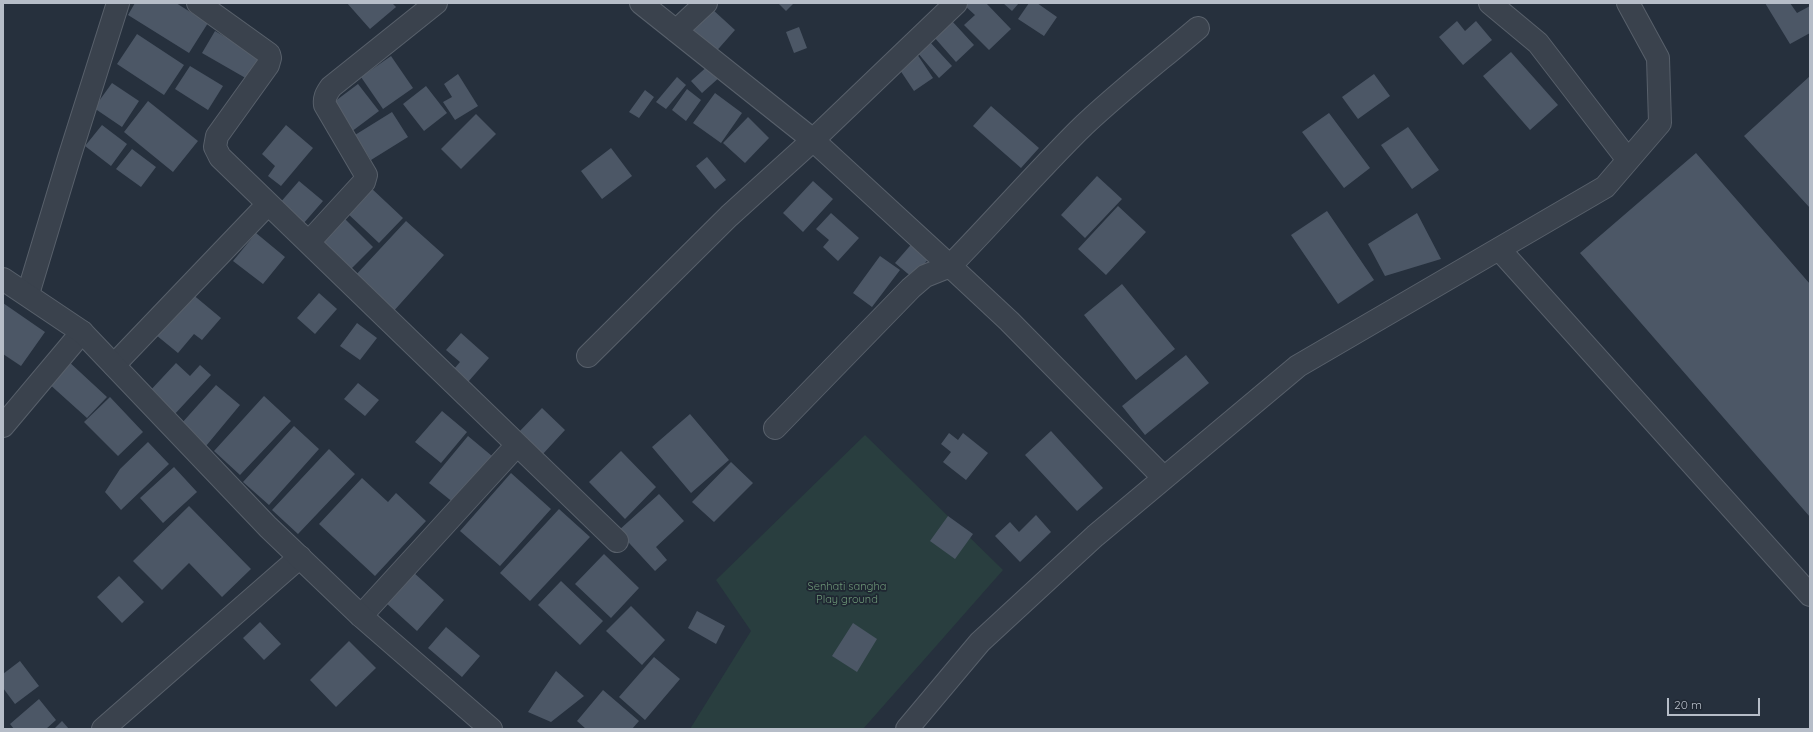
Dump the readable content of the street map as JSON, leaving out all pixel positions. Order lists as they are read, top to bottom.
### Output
{
  "parks": ["Senhati sangha Play ground"],
  "scale_bar": "20 m"
}
